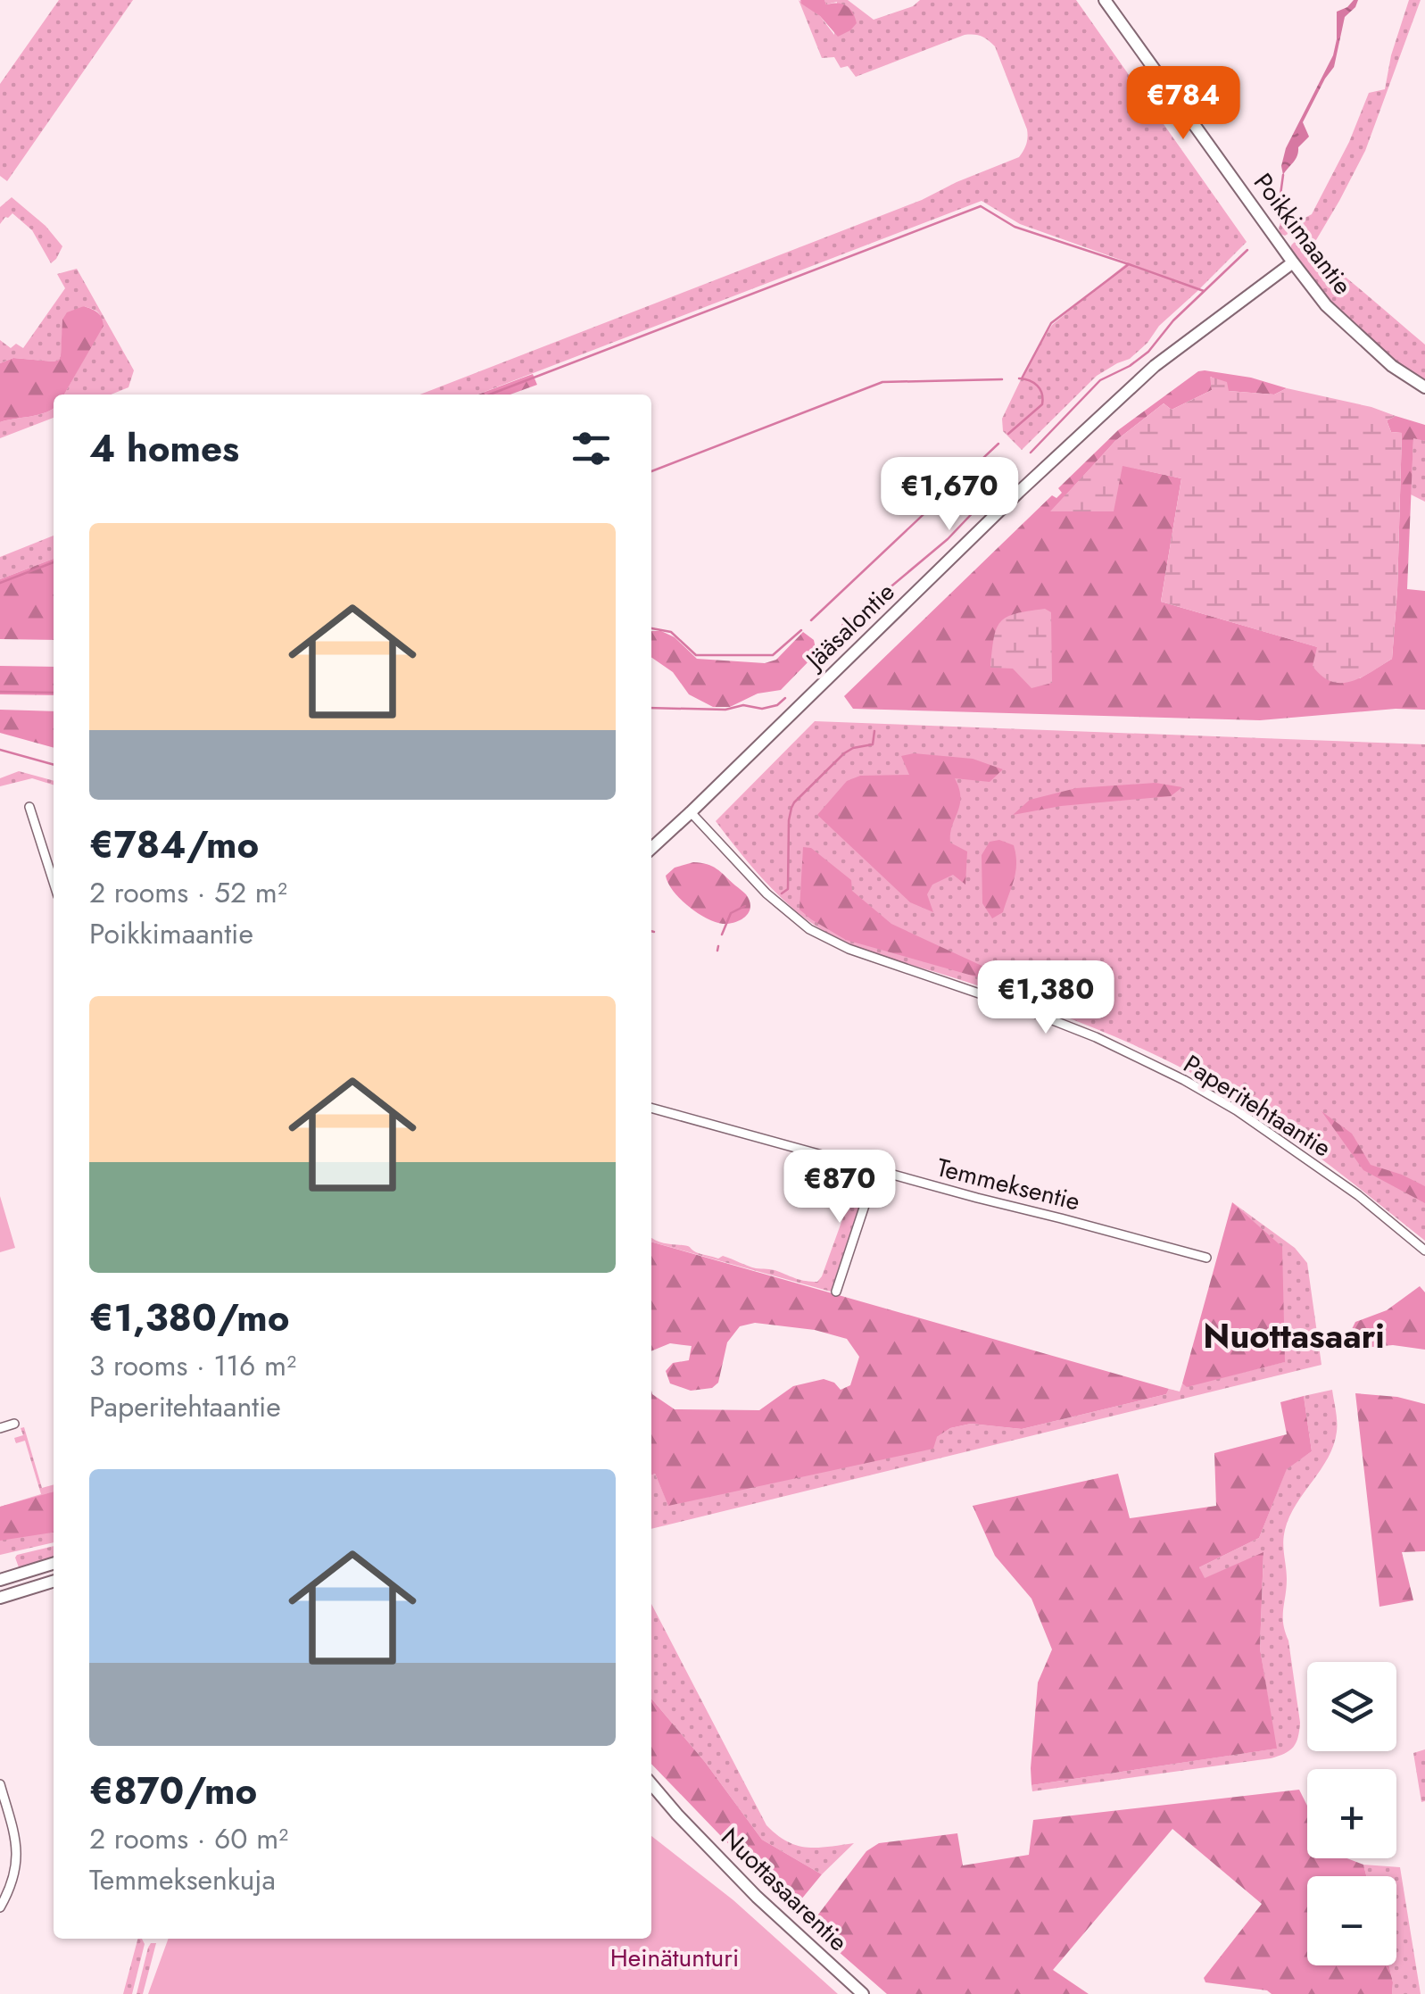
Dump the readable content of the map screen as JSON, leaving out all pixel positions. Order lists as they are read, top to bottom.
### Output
{
  "streets": {
    "main road": ["Poikkimaantie", "Jääsalontie", "Nuottasaarentie"],
    "street": ["Paperitehtaantie", "Temmeksentie"]
  },
  "crossings": [
    ["Poikkimaantie", "Jääsalontie"],
    ["Jääsalontie", "Paperitehtaantie"]
  ],
  "districts": ["Nuottasaari"],
  "parks": ["Heinätunturi"],
  "page": {
    "price": [
      "€784",
      "€1,670",
      "€1,380",
      "€870"
    ],
    "heading": "4 homes",
    "list": [
      {
        "name": "€784/mo",
        "note": "2 rooms · 52 m² · Poikkimaantie"
      },
      {
        "name": "€1,380/mo",
        "note": "3 rooms · 116 m² · Paperitehtaantie"
      },
      {
        "name": "€870/mo",
        "note": "2 rooms · 60 m² · Temmeksenkuja"
      }
    ],
    "map_buttons": ["+", "−"]
  }
}
